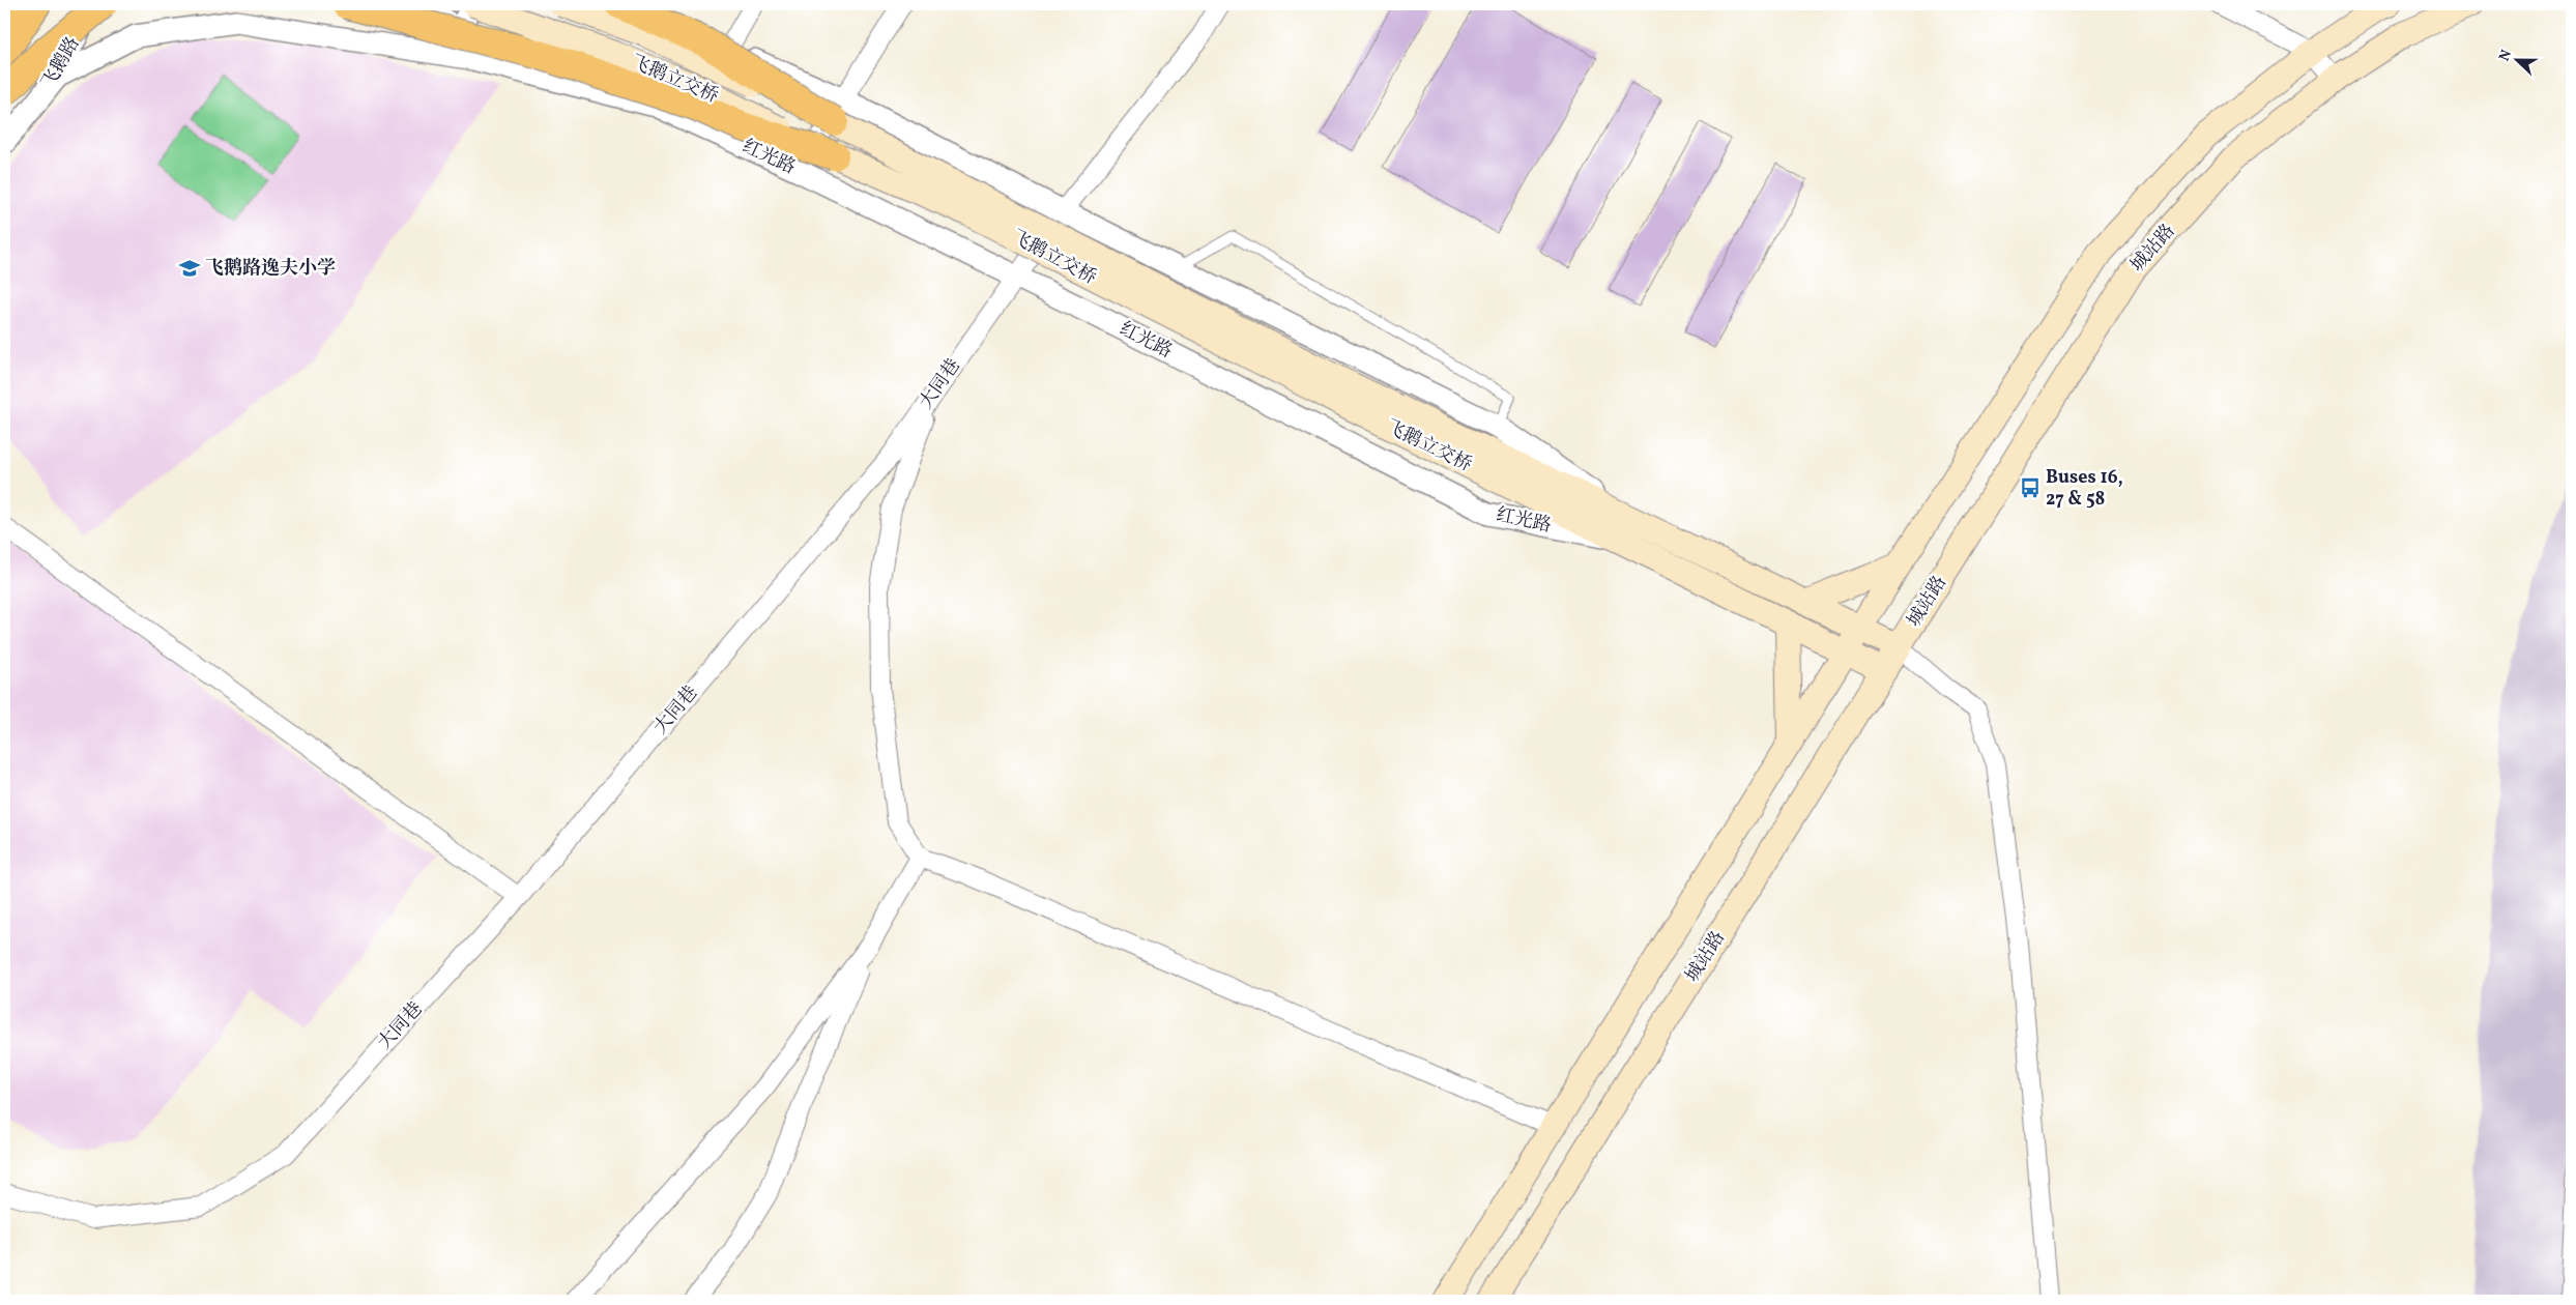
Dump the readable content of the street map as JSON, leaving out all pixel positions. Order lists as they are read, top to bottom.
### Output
{
  "streets": {
    "main road": ["飞鹅立交桥", "红光路", "城站路"],
    "street": ["飞鹅路", "大同巷"]
  },
  "crossings": [
    ["飞鹅立交桥", "红光路"],
    ["红光路", "城站路"],
    ["红光路", "大同巷"]
  ],
  "places": {
    "school or university": ["飞鹅路逸夫小学"],
    "bus stop": ["Buses 16, 27 & 58"]
  },
  "north": "left"
}
